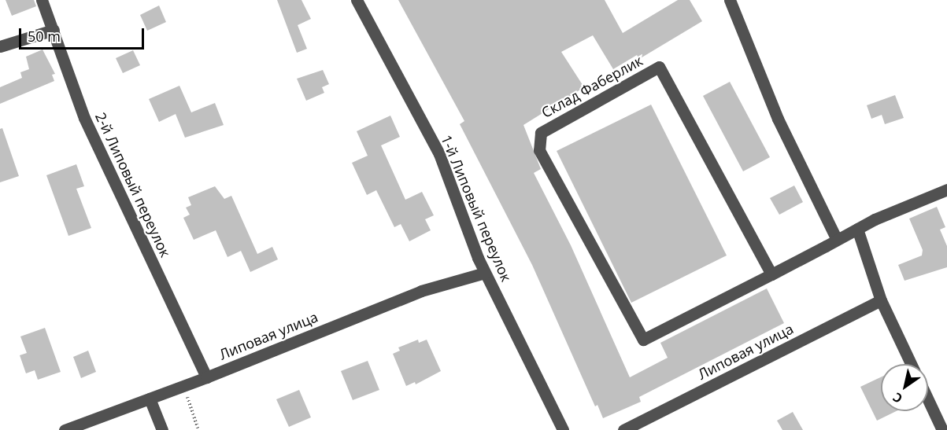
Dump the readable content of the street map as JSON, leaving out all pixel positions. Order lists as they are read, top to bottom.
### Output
{
  "streets": {
    "street": [
      "Склад Фаберлик",
      "2-й Липовый переулок",
      "1-й Липовый переулок",
      "Липовая улица"
    ]
  },
  "crossings": [
    ["2-й Липовый переулок", "Липовая улица"],
    ["1-й Липовый переулок", "Липовая улица"]
  ],
  "scale_bar": "50 m",
  "north": "bottom left"
}
